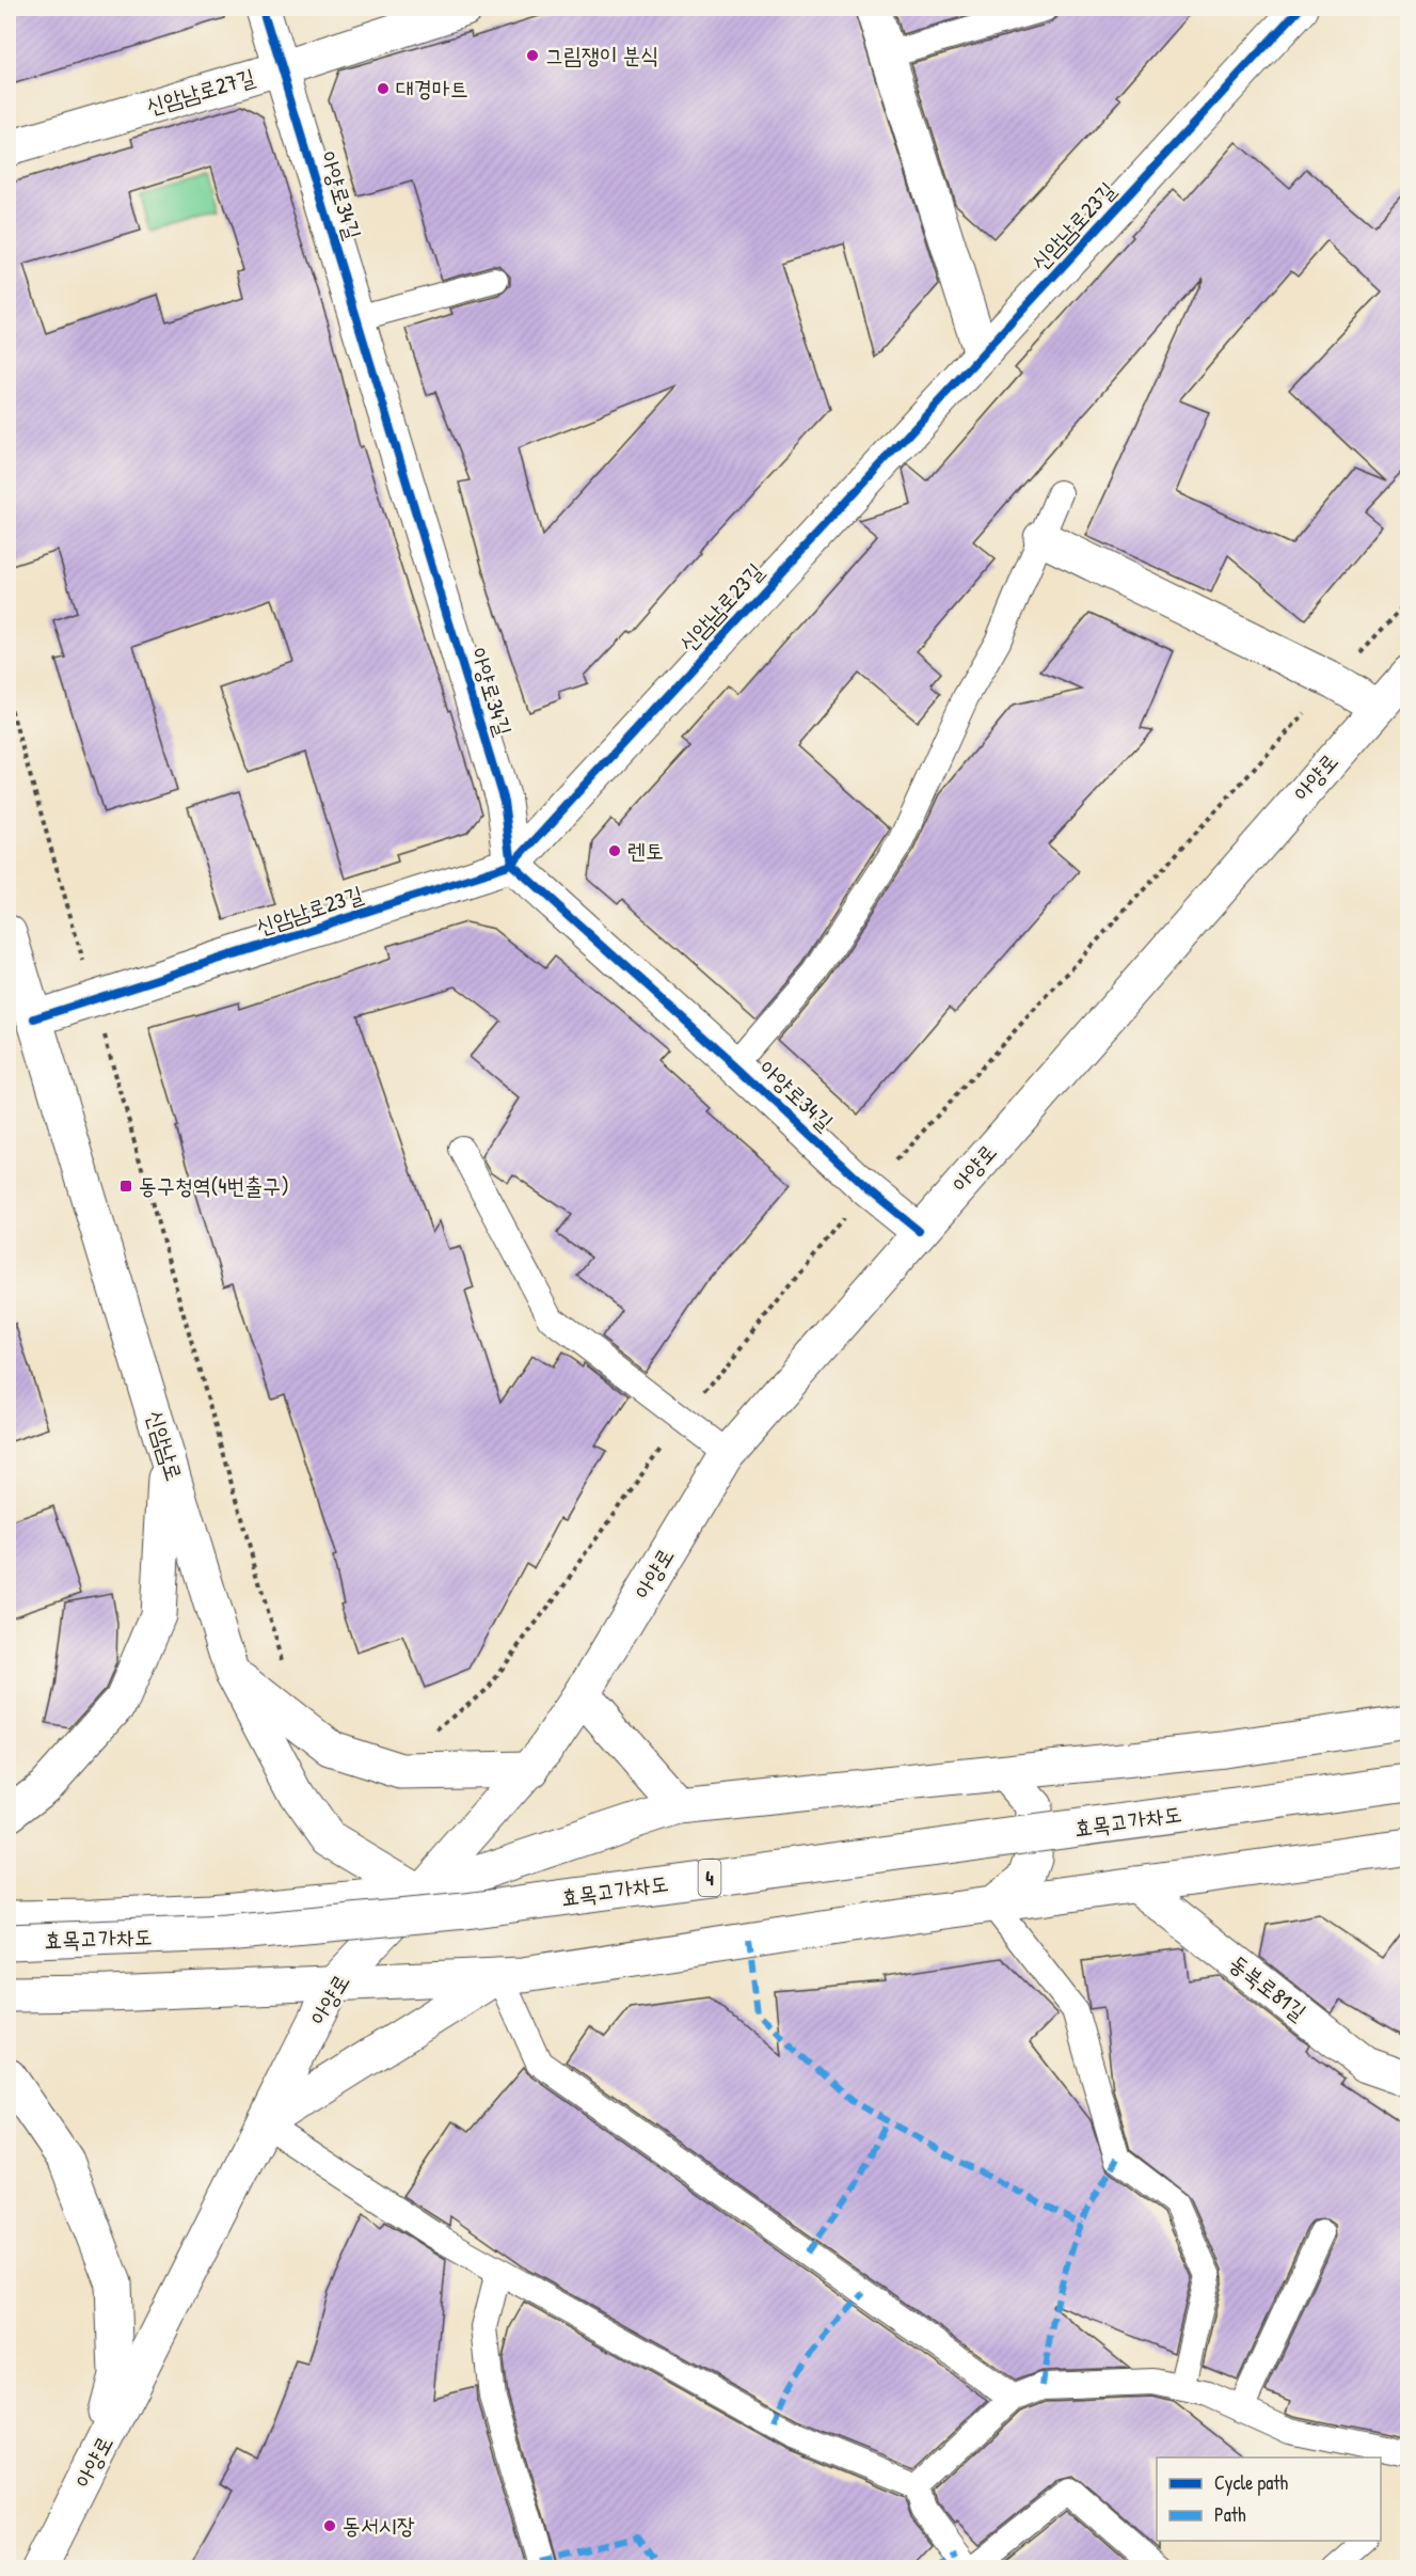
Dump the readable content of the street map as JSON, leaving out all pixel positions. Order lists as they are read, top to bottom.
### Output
{
  "streets": {
    "main road": [
      "신암남로27길",
      "아양로34길",
      "신암남로23길",
      "아양로",
      "신암남로",
      "효목고가차도",
      "4",
      "동북로81길"
    ]
  },
  "crossings": [
    ["신암남로27길", "아양로34길"],
    ["아양로34길", "신암남로23길"],
    ["아양로34길", "아양로"],
    ["신암남로23길", "신암남로"],
    ["아양로", "신암남로"]
  ],
  "places": {
    "other": [
      "그림쟁이 분식",
      "대경마트",
      "렌토",
      "동서시장"
    ],
    "transit": ["동구청역(4번출구)"]
  },
  "legend": ["Cycle path", "Path"]
}
